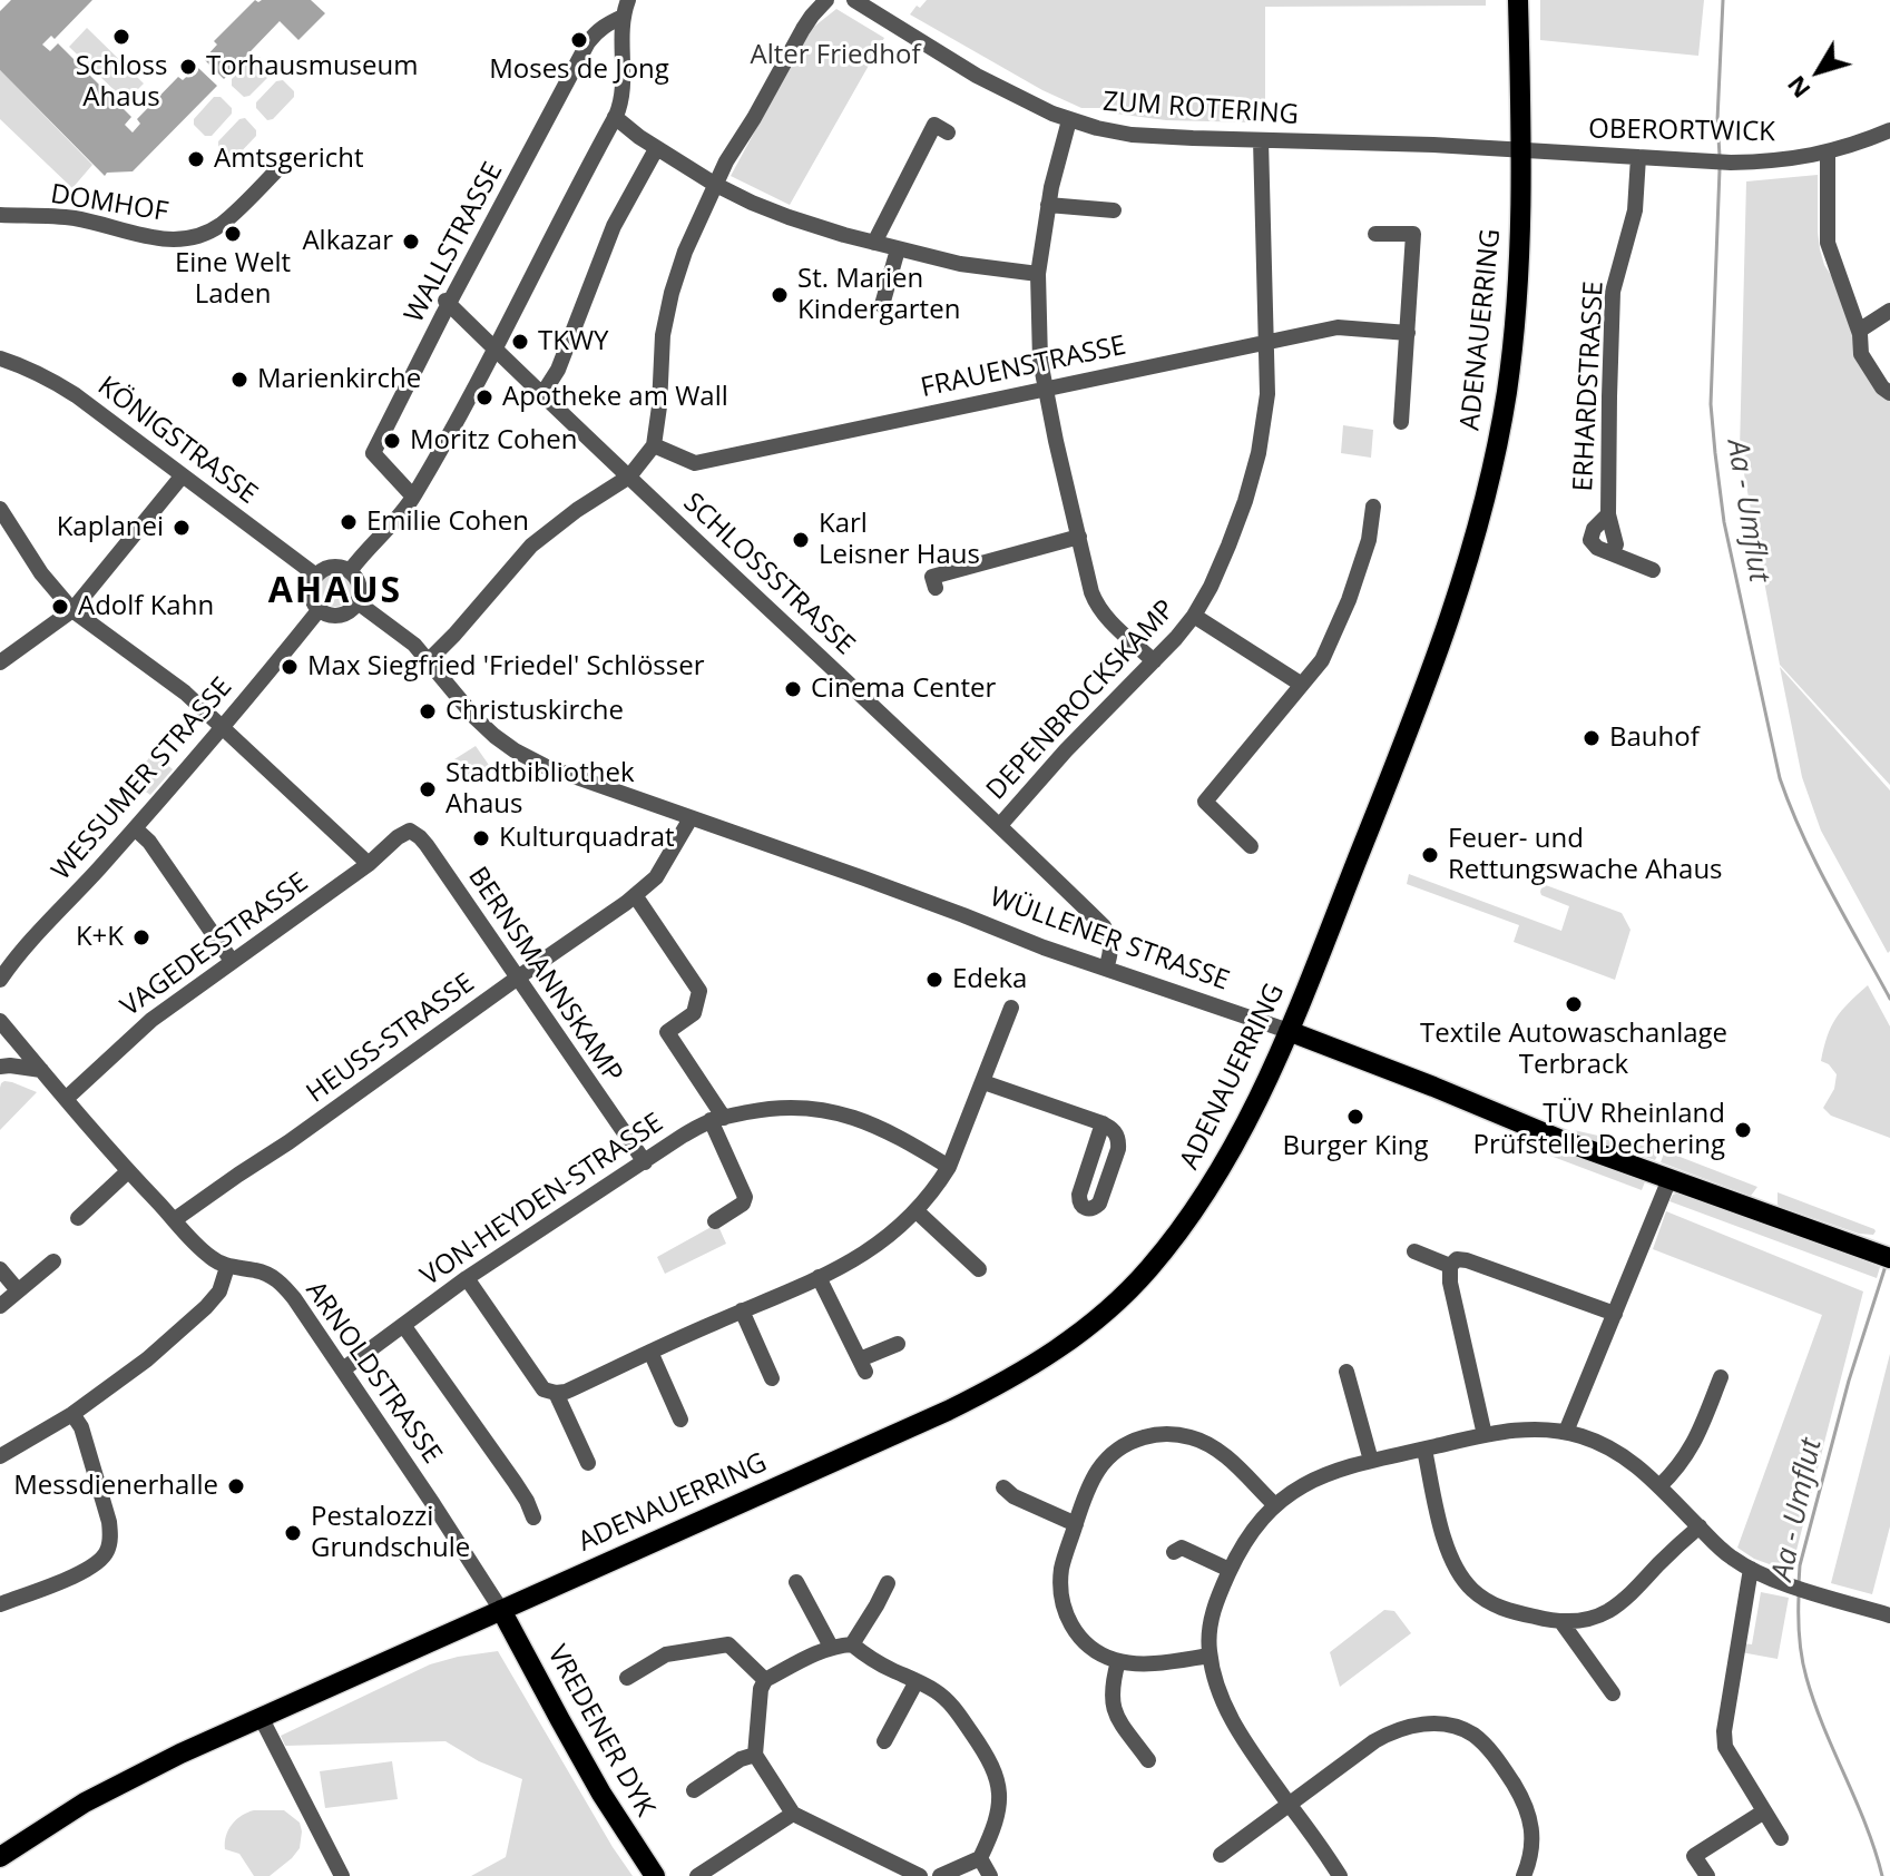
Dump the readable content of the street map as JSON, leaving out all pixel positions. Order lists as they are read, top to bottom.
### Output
{
  "streets": {
    "main road": ["ADENAUERRING", "WÜLLENER STRASSE", "VREDENER DYK"],
    "street": [
      "ZUM ROTERING",
      "OBERORTWICK",
      "DOMHOF",
      "WALLSTRASSE",
      "FRAUENSTRASSE",
      "ERHARDSTRASSE",
      "KÖNIGSTRASSE",
      "SCHLOSSSTRASSE",
      "DEPENBROCKSKAMP",
      "WESSUMER STRASSE",
      "VAGEDESSTRASSE",
      "BERNSMANNSKAMP",
      "HEUSS-STRASSE",
      "VON-HEYDEN-STRASSE",
      "ARNOLDSTRASSE"
    ]
  },
  "crossings": [
    ["ZUM ROTERING", "OBERORTWICK"],
    ["ZUM ROTERING", "ADENAUERRING"],
    ["ZUM ROTERING", "DEPENBROCKSKAMP"],
    ["OBERORTWICK", "ADENAUERRING"],
    ["OBERORTWICK", "ERHARDSTRASSE"],
    ["WALLSTRASSE", "SCHLOSSSTRASSE"],
    ["ADENAUERRING", "WÜLLENER STRASSE"],
    ["ADENAUERRING", "ARNOLDSTRASSE"],
    ["ADENAUERRING", "VREDENER DYK"],
    ["FRAUENSTRASSE", "DEPENBROCKSKAMP"],
    ["KÖNIGSTRASSE", "WESSUMER STRASSE"],
    ["KÖNIGSTRASSE", "WÜLLENER STRASSE"],
    ["SCHLOSSSTRASSE", "DEPENBROCKSKAMP"],
    ["SCHLOSSSTRASSE", "WÜLLENER STRASSE"],
    ["WESSUMER STRASSE", "WÜLLENER STRASSE"],
    ["WÜLLENER STRASSE", "HEUSS-STRASSE"],
    ["VAGEDESSTRASSE", "BERNSMANNSKAMP"],
    ["VAGEDESSTRASSE", "ARNOLDSTRASSE"],
    ["BERNSMANNSKAMP", "HEUSS-STRASSE"],
    ["BERNSMANNSKAMP", "VON-HEYDEN-STRASSE"],
    ["HEUSS-STRASSE", "ARNOLDSTRASSE"],
    ["VON-HEYDEN-STRASSE", "ARNOLDSTRASSE"],
    ["ARNOLDSTRASSE", "VREDENER DYK"]
  ],
  "districts": ["AHAUS"],
  "water": ["Aa - Umflut"],
  "parks": ["Alter Friedhof"],
  "places": [
    "Schloss Ahaus",
    "Moses de Jong",
    "Torhausmuseum",
    "Amtsgericht",
    "Eine Welt Laden",
    "Alkazar",
    "St. Marien Kindergarten",
    "TKWY",
    "Marienkirche",
    "Apotheke am Wall",
    "Moritz Cohen",
    "Emilie Cohen",
    "Kaplanei",
    "Karl Leisner Haus",
    "Adolf Kahn",
    "Max Siegfried 'Friedel' Schlösser",
    "Cinema Center",
    "Christuskirche",
    "Bauhof",
    "Stadtbibliothek Ahaus",
    "Kulturquadrat",
    "Feuer- und Rettungswache Ahaus",
    "K+K",
    "Edeka",
    "Textile Autowaschanlage Terbrack",
    "Burger King",
    "TÜV Rheinland Prüfstelle Dechering",
    "Messdienerhalle",
    "Pestalozzi Grundschule"
  ],
  "north": "bottom left"
}
